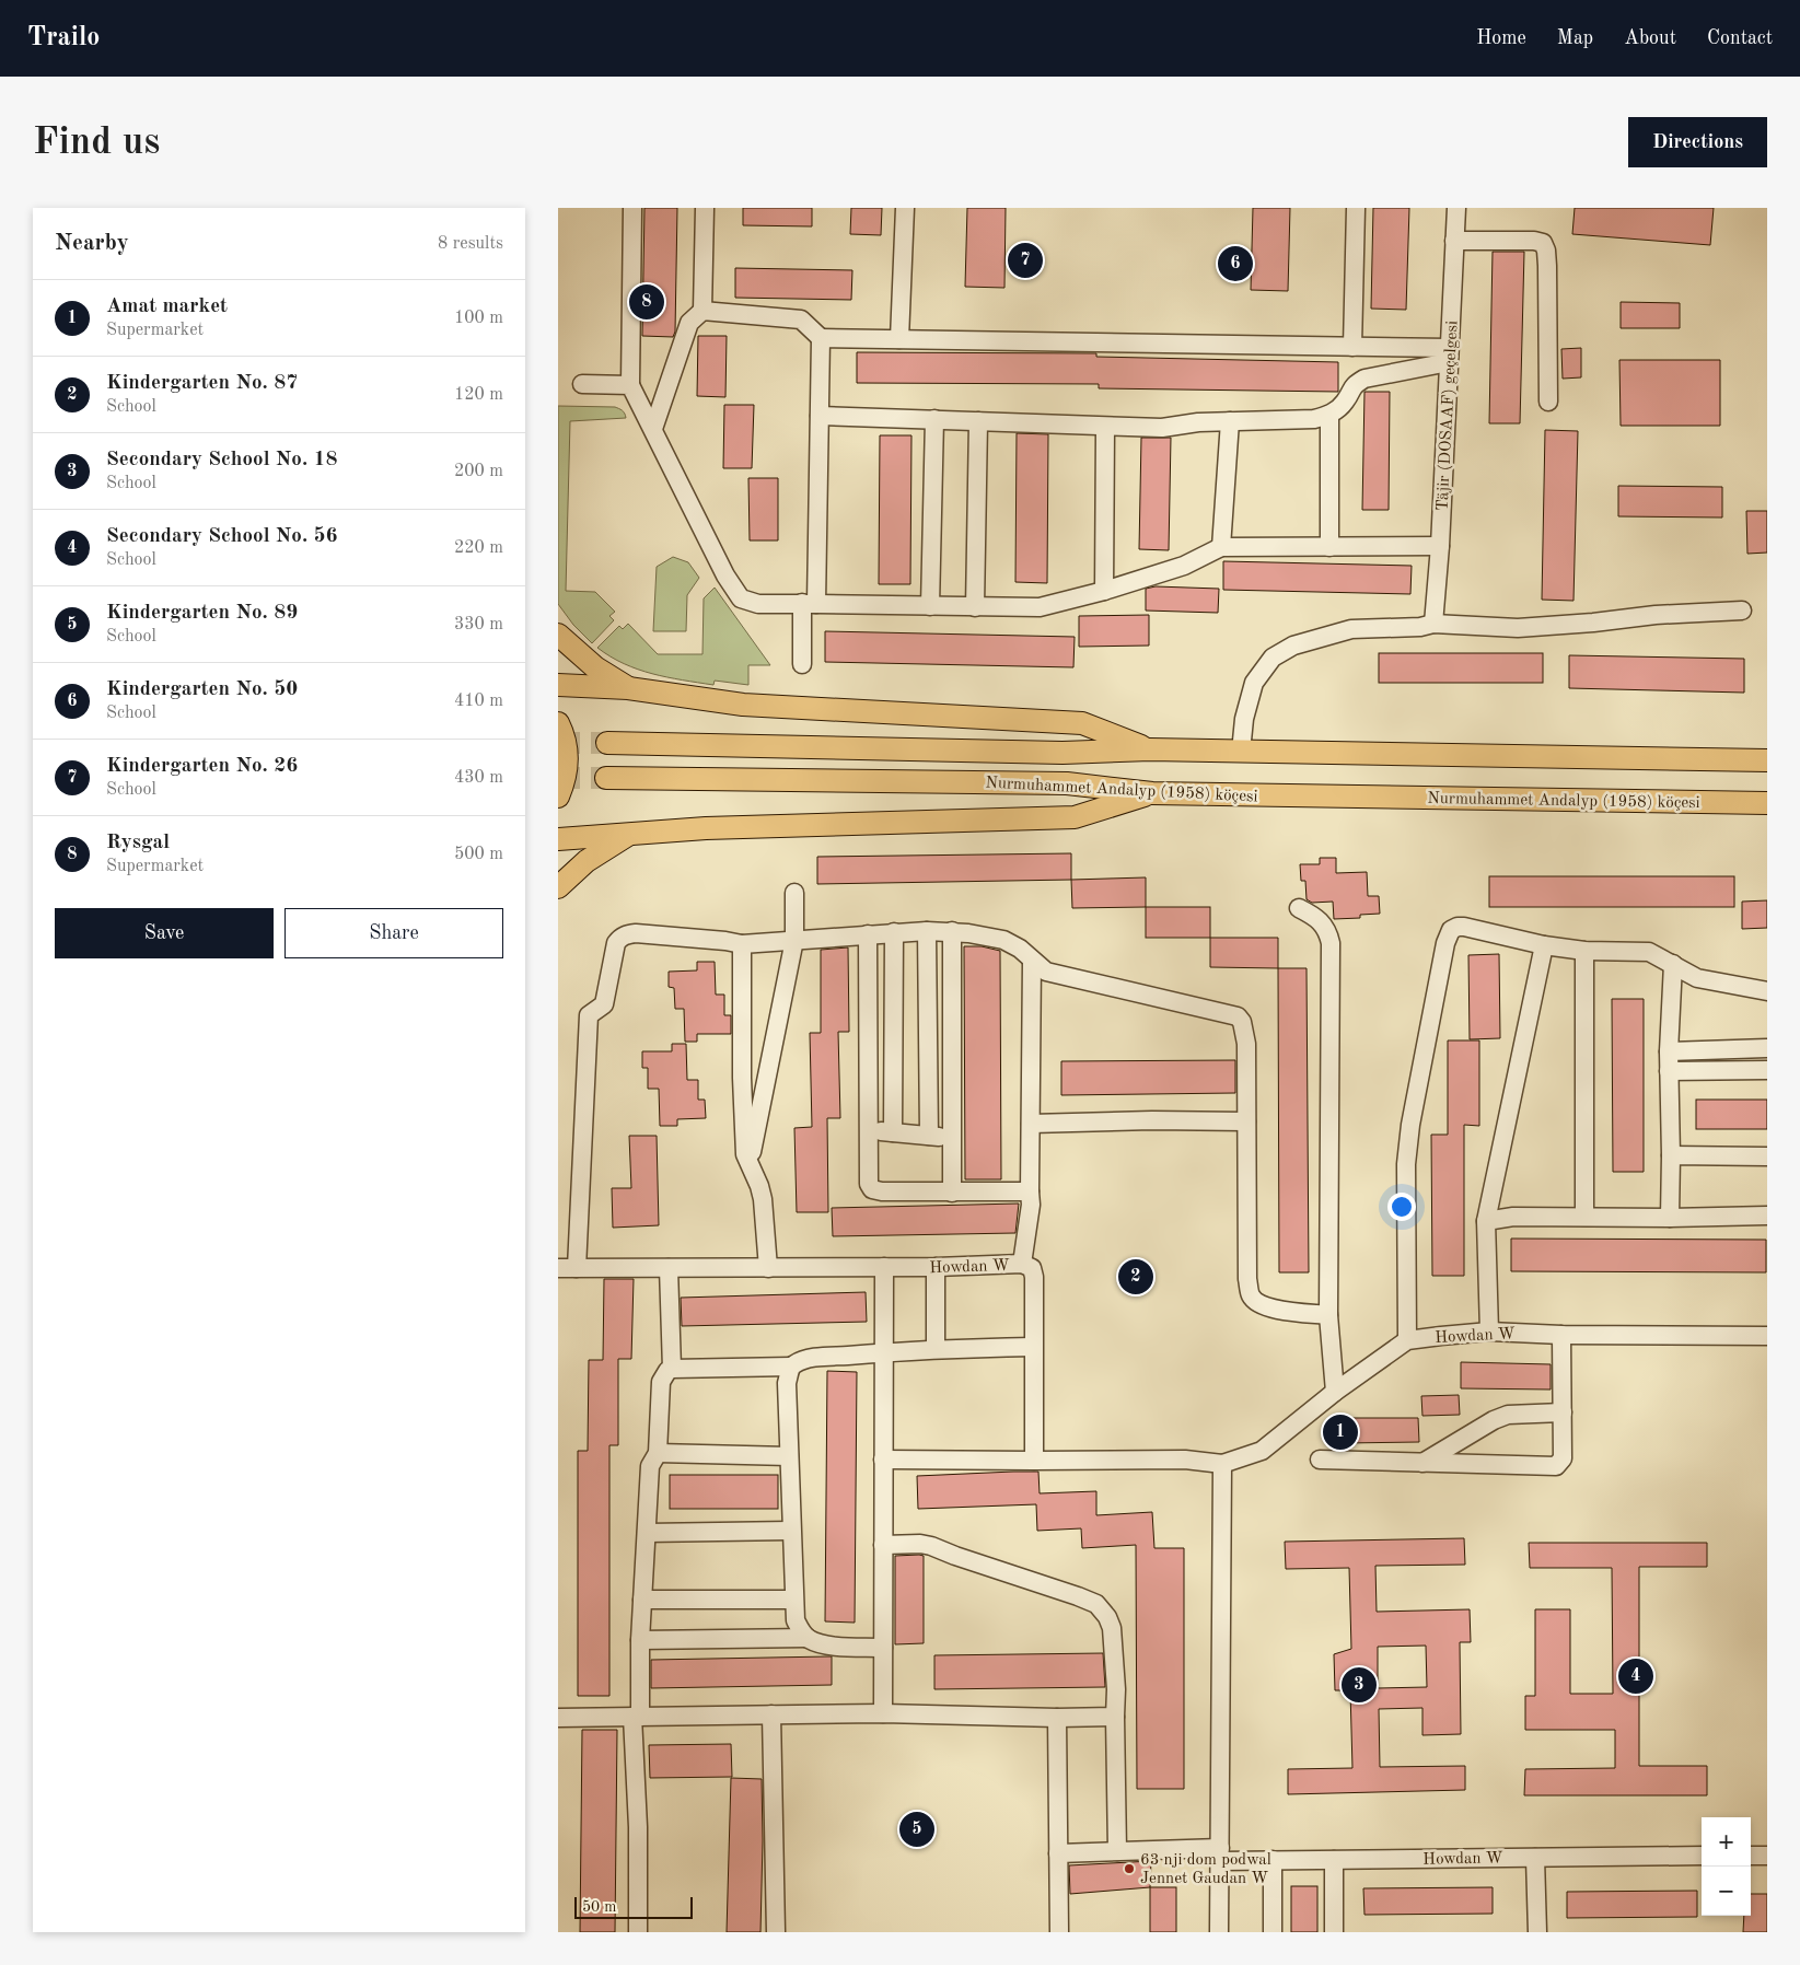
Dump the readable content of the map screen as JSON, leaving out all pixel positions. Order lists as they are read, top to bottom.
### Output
{
  "streets": {
    "main road": ["Nurmuhammet Andalyp (1958) köçesi"],
    "street": ["Täjir (DOSAAF) geçelgesi", "Howdan W"]
  },
  "places": ["63 nji dom podwal Jennet Gaudan W"],
  "scale_bar": "50 m",
  "page": {
    "header": "Trailo",
    "nav": [
      "Home",
      "Map",
      "About",
      "Contact"
    ],
    "buttons": [
      "Directions",
      ["Save", "Share"]
    ],
    "title": "Find us",
    "heading": ["Nearby", "8 results"],
    "pins": [
      "7",
      "6",
      "8",
      "2",
      "1",
      "4",
      "3",
      "5"
    ],
    "list": [
      {
        "mark": "1",
        "name": "Amat market",
        "note": "Supermarket",
        "value": "100 m"
      },
      {
        "mark": "2",
        "name": "Kindergarten No. 87",
        "note": "School",
        "value": "120 m"
      },
      {
        "mark": "3",
        "name": "Secondary School No. 18",
        "note": "School",
        "value": "200 m"
      },
      {
        "mark": "4",
        "name": "Secondary School No. 56",
        "note": "School",
        "value": "220 m"
      },
      {
        "mark": "5",
        "name": "Kindergarten No. 89",
        "note": "School",
        "value": "330 m"
      },
      {
        "mark": "6",
        "name": "Kindergarten No. 50",
        "note": "School",
        "value": "410 m"
      },
      {
        "mark": "7",
        "name": "Kindergarten No. 26",
        "note": "School",
        "value": "430 m"
      },
      {
        "mark": "8",
        "name": "Rysgal",
        "note": "Supermarket",
        "value": "500 m"
      }
    ],
    "map_buttons": ["+", "−"],
    "scale": "50 m"
  }
}
